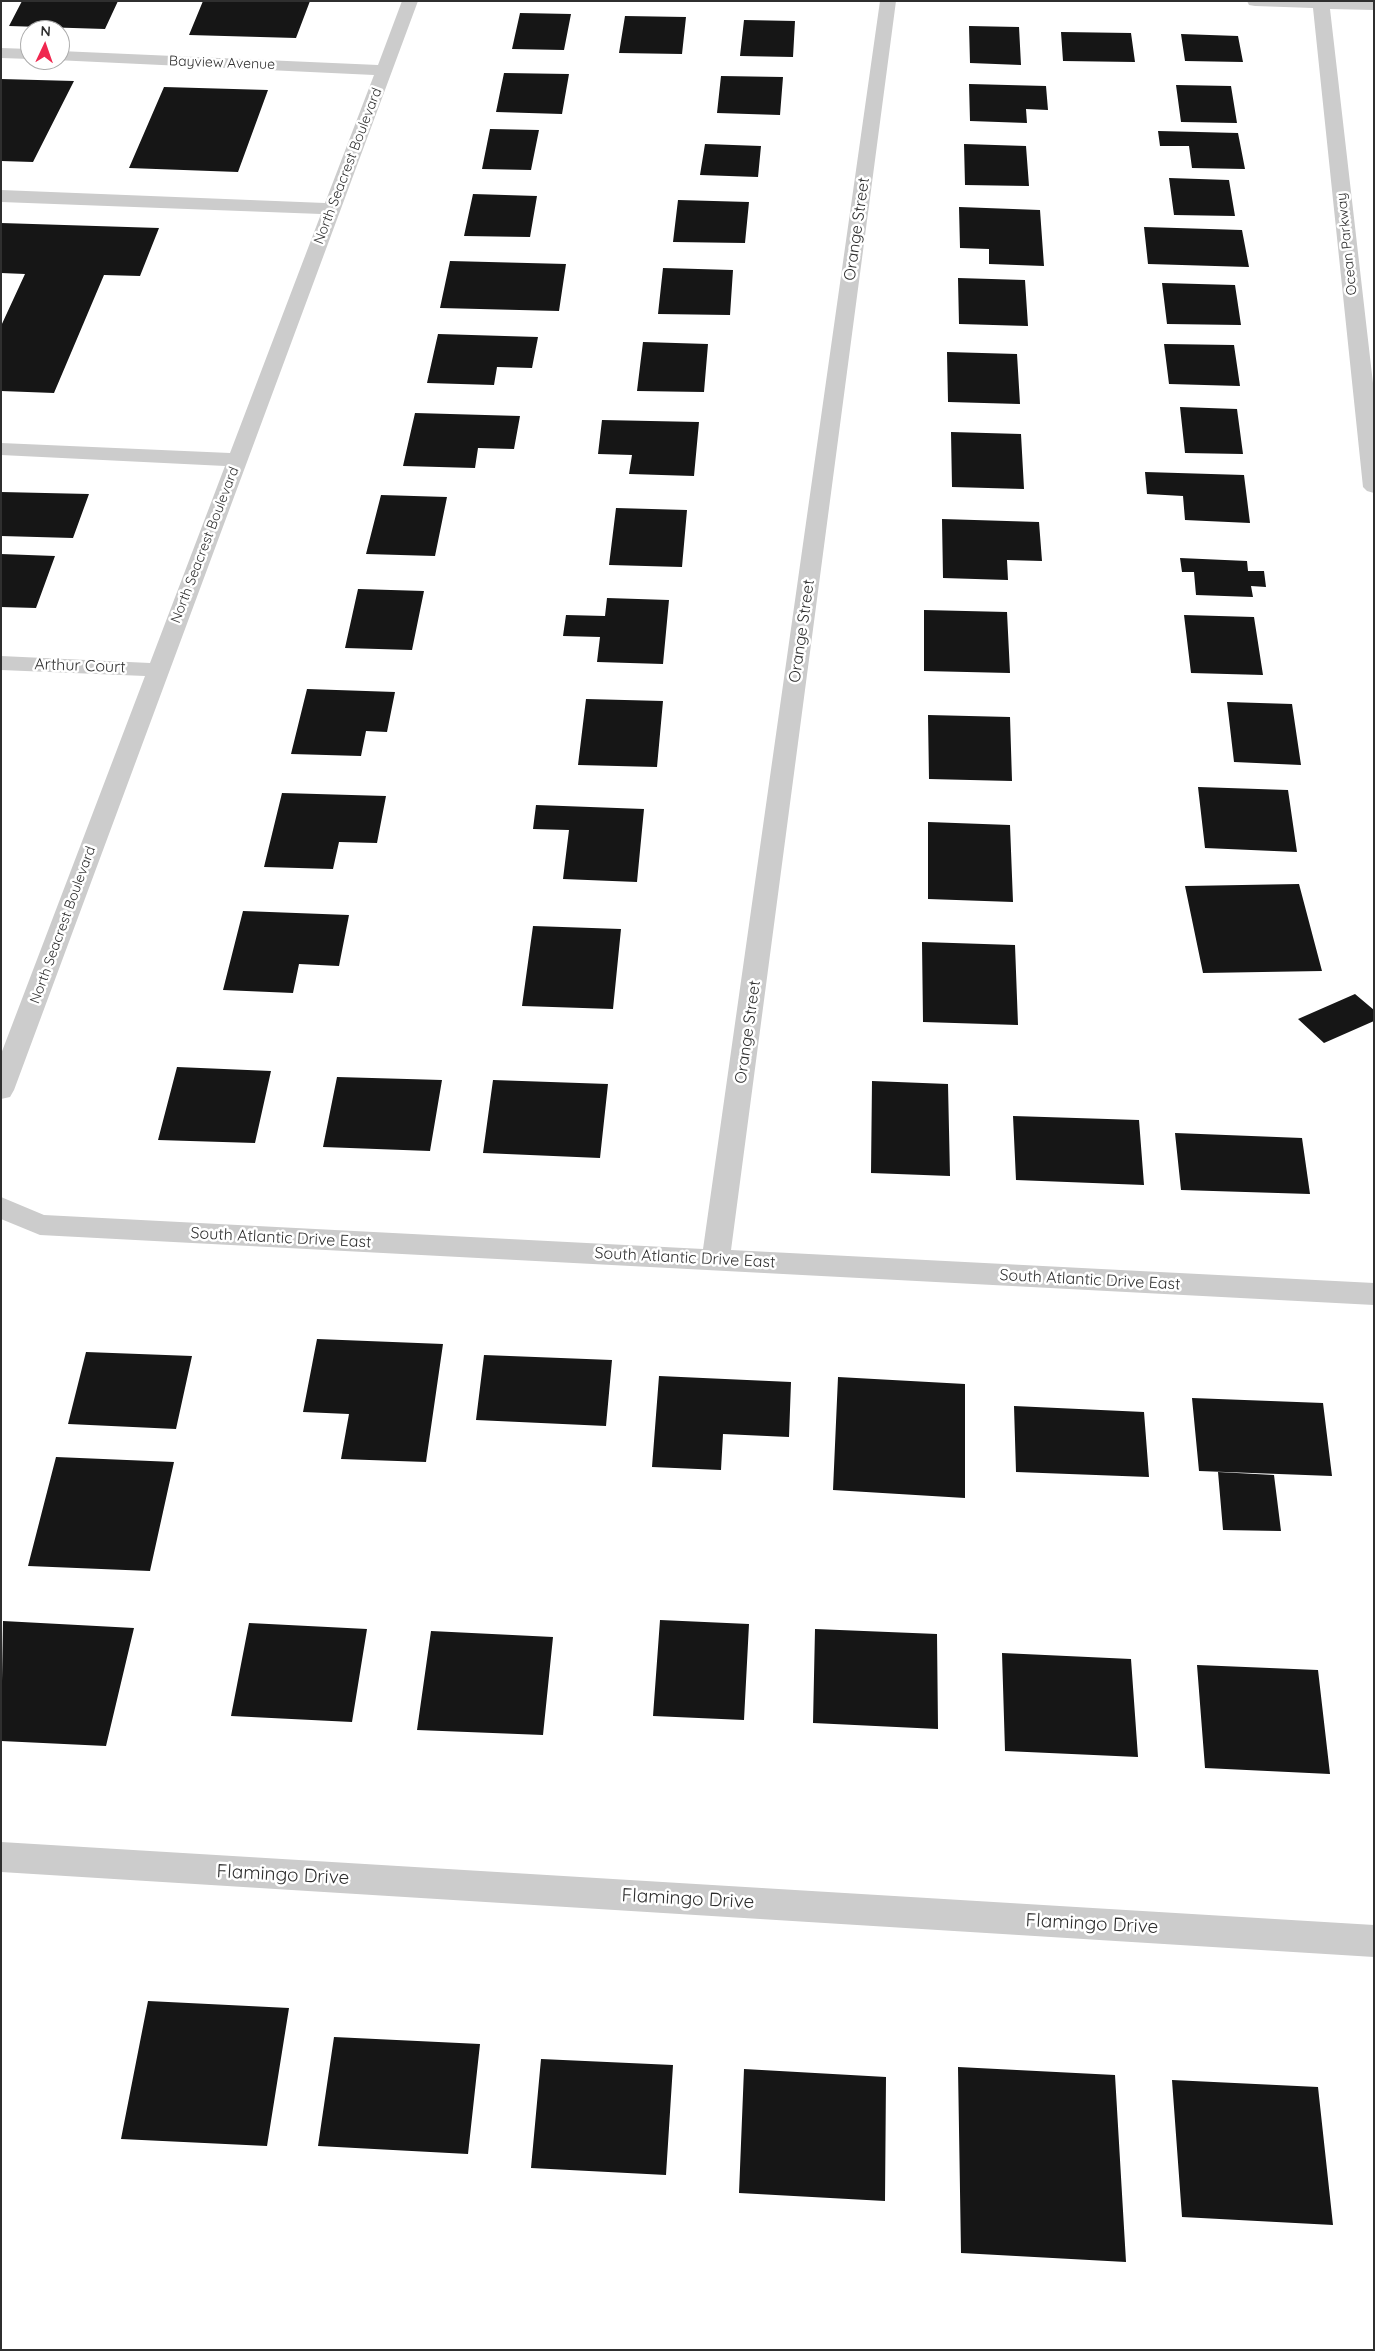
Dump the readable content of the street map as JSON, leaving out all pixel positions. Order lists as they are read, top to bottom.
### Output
{
  "streets": {
    "street": [
      "Bayview Avenue",
      "North Seacrest Boulevard",
      "Orange Street",
      "Ocean Parkway",
      "Arthur Court",
      "South Atlantic Drive East",
      "Flamingo Drive"
    ]
  },
  "crossings": [
    ["Bayview Avenue", "North Seacrest Boulevard"],
    ["North Seacrest Boulevard", "Arthur Court"],
    ["Orange Street", "South Atlantic Drive East"]
  ],
  "north": "top"
}
